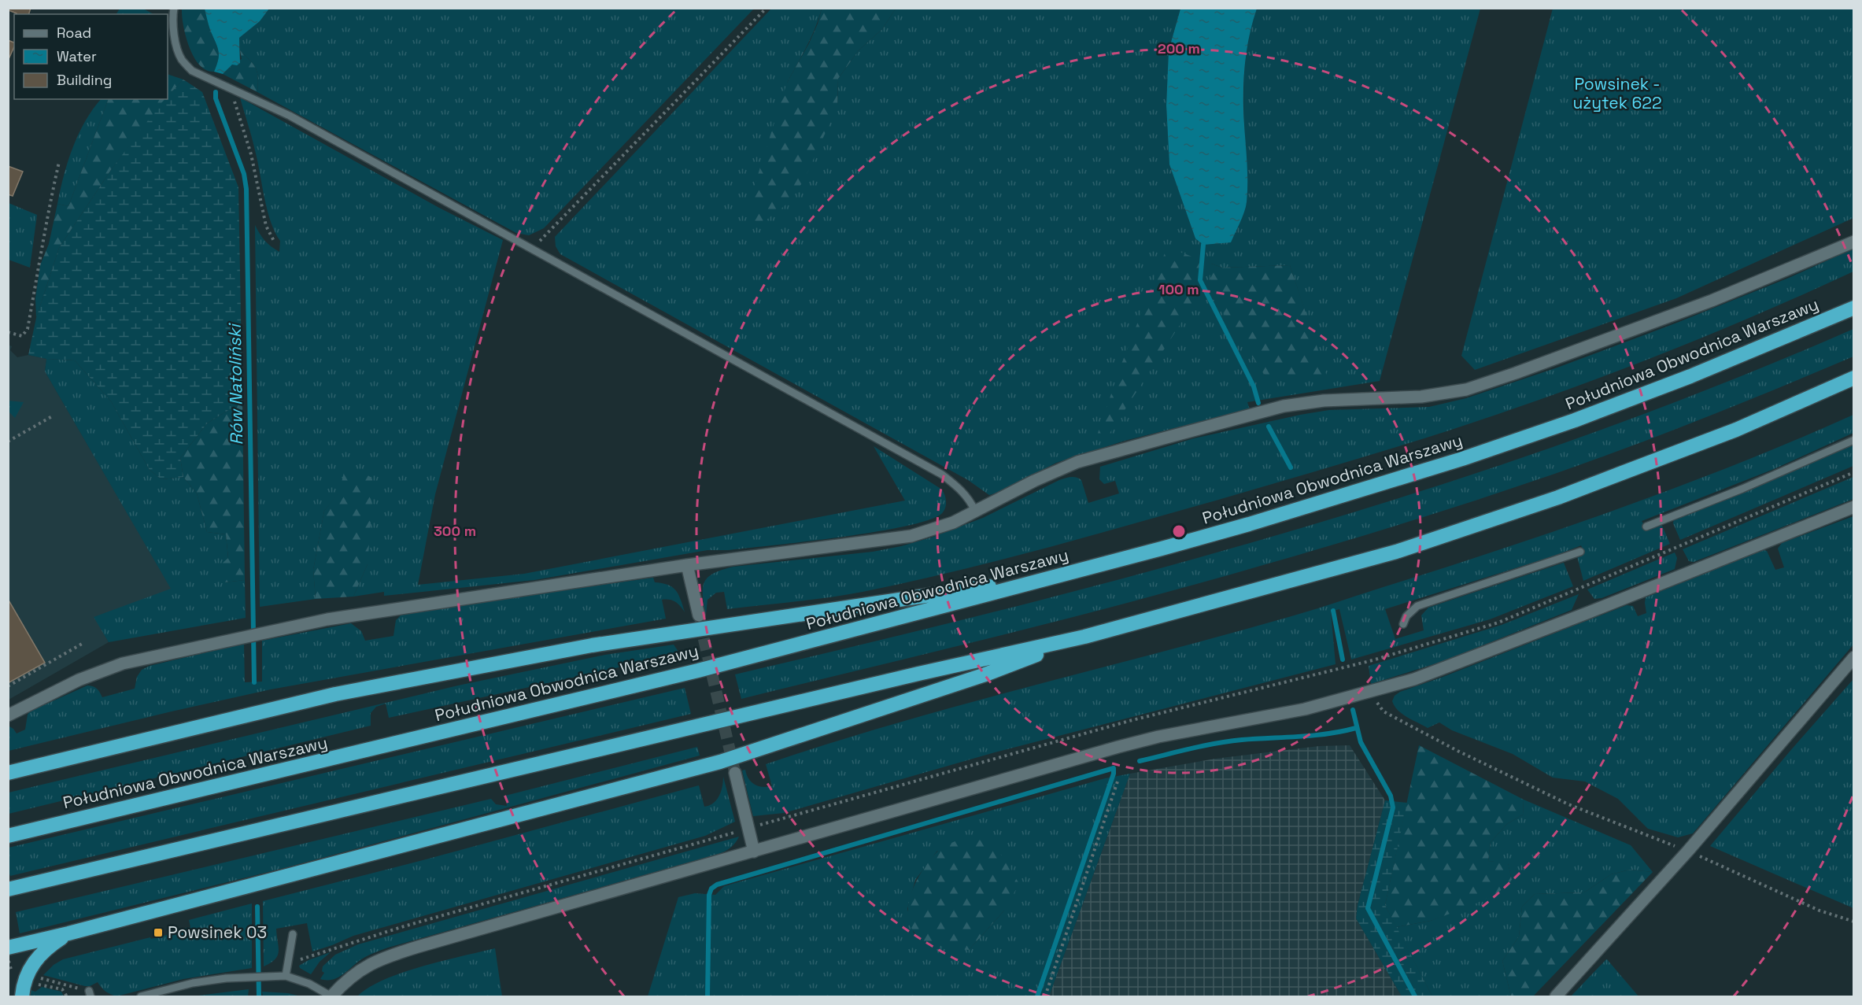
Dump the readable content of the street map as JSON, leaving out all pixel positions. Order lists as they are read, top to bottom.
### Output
{
  "streets": {
    "highway": ["Południowa Obwodnica Warszawy"]
  },
  "water": ["Rów Natoliński"],
  "parks": ["Powsinek - użytek 622"],
  "places": {
    "transit": ["Powsinek 03"]
  },
  "legend": ["Road", "Water", "Building"],
  "rings": ["200 m", "100 m", "300 m"]
}
